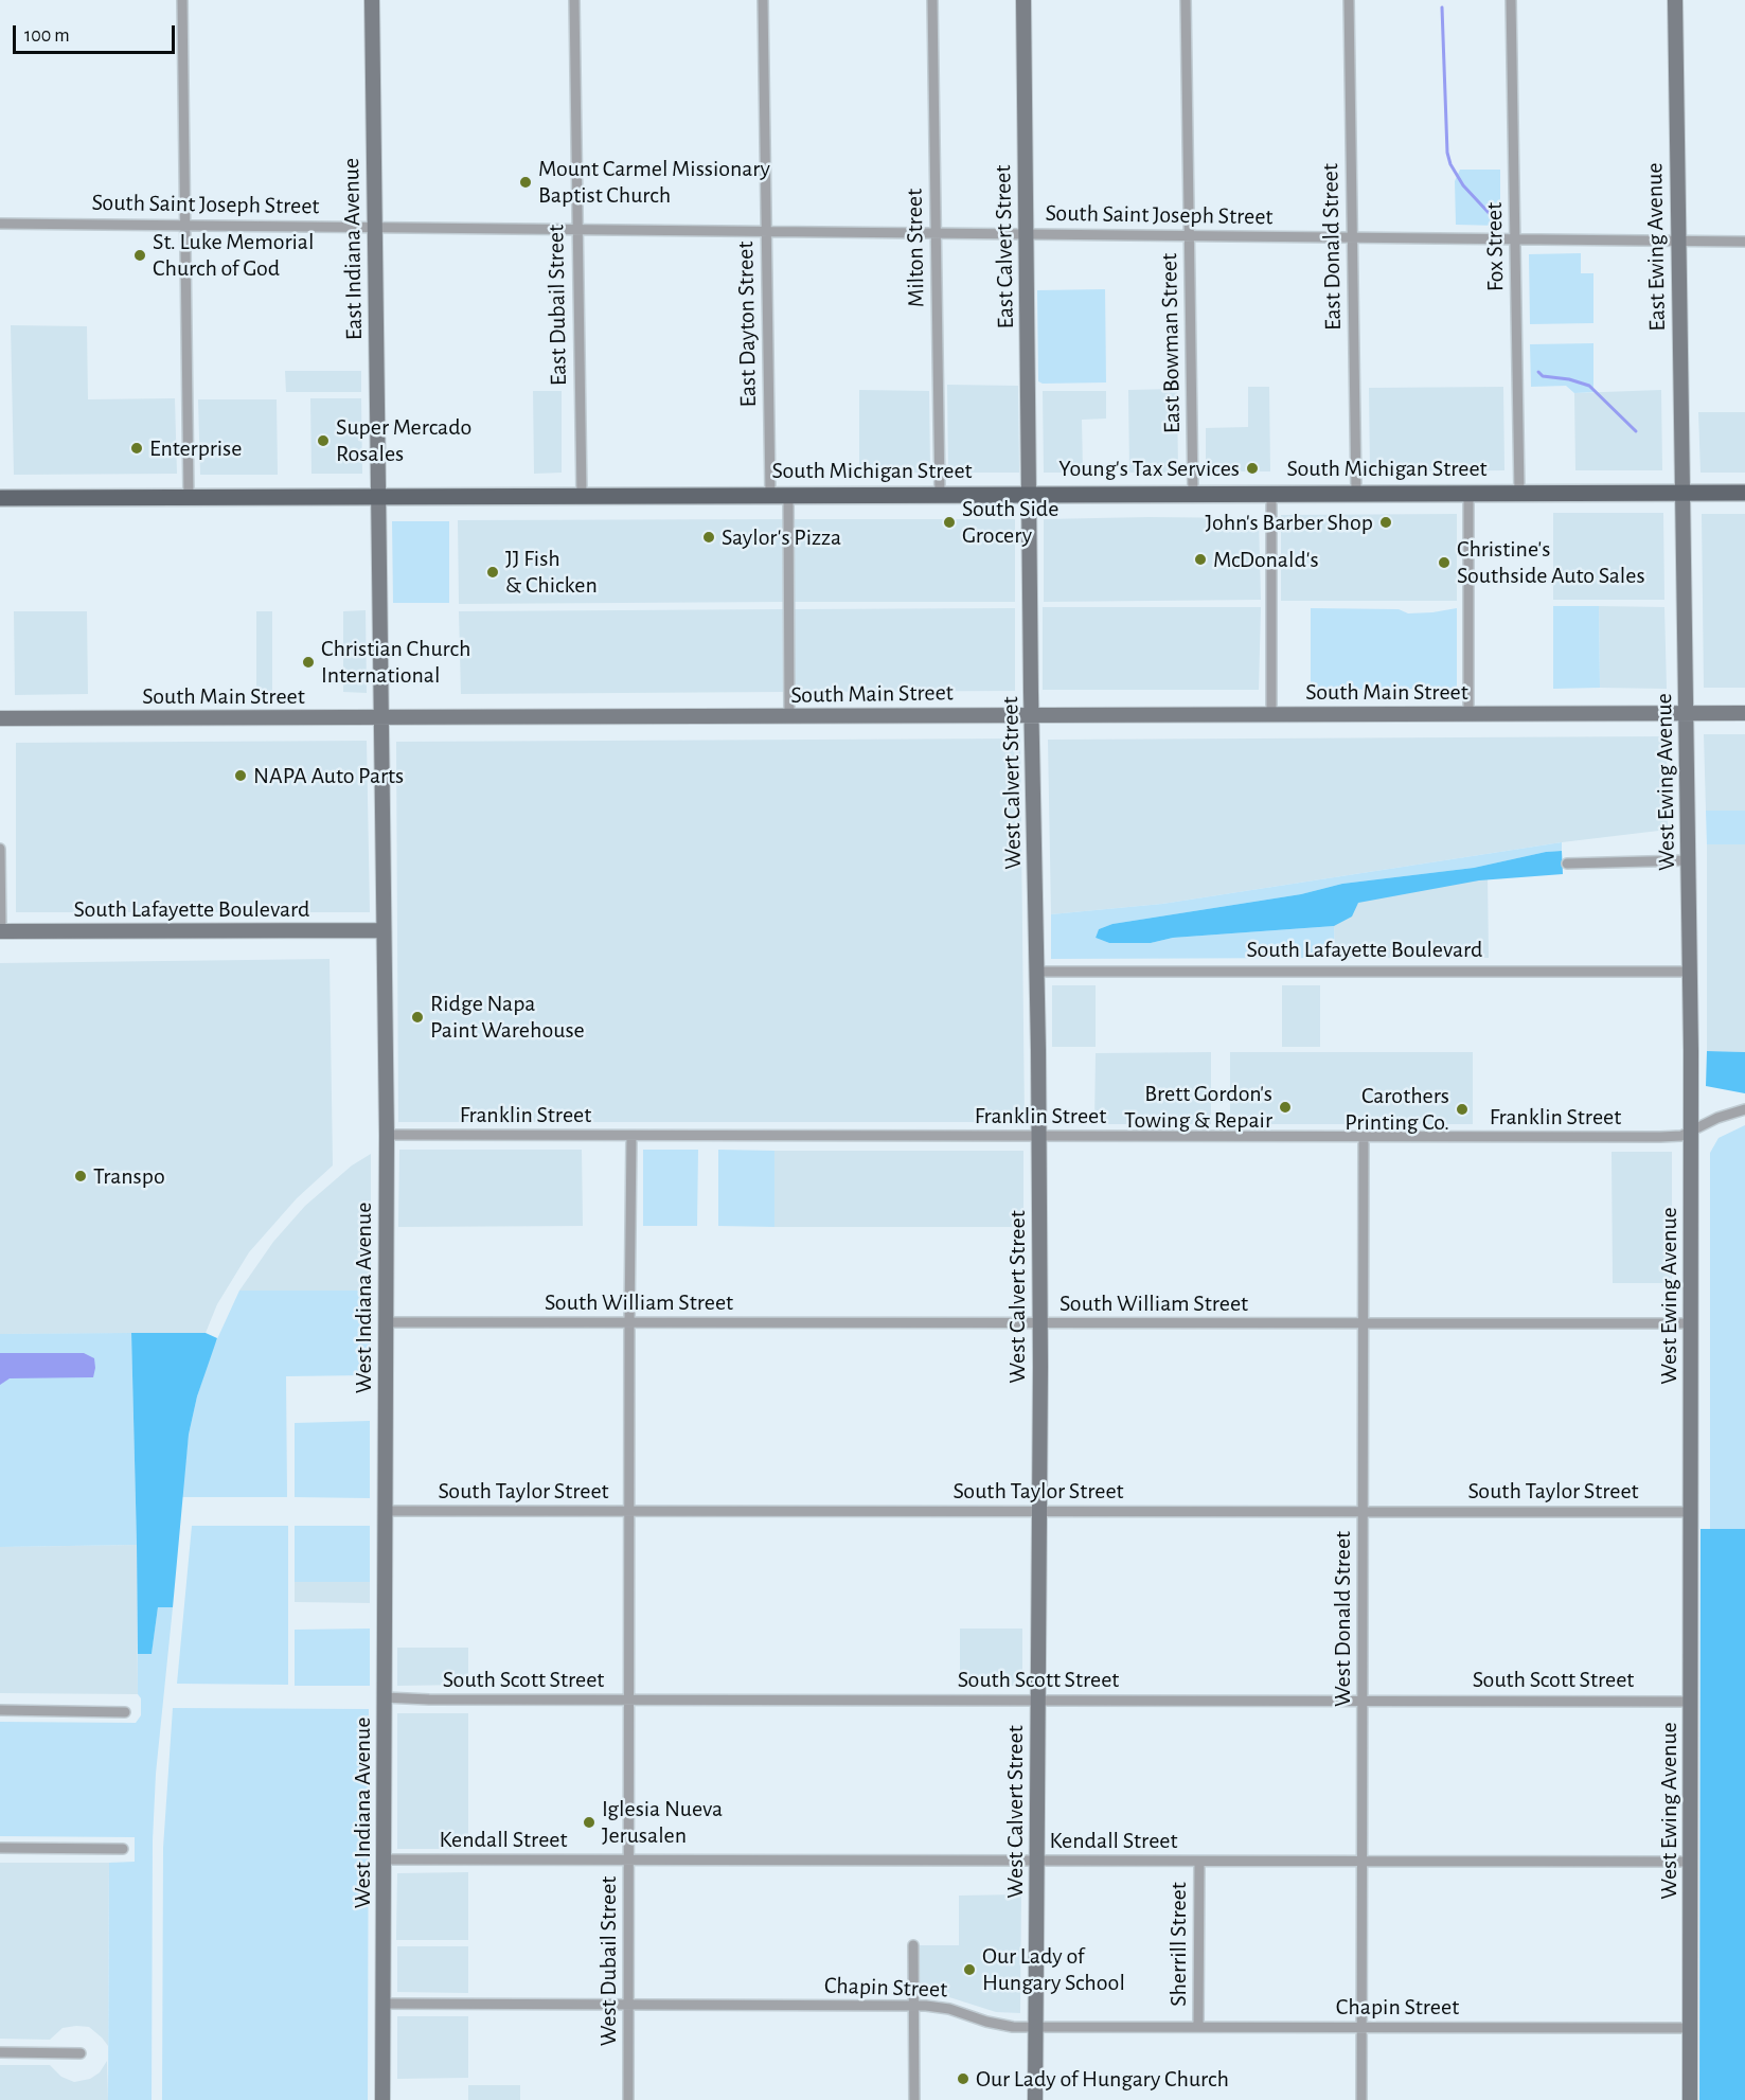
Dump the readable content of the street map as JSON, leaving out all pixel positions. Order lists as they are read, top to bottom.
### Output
{
  "streets": {
    "main road": ["South Michigan Street"],
    "street": [
      "South Saint Joseph Street",
      "East Calvert Street",
      "East Donald Street",
      "Fox Street",
      "East Ewing Avenue",
      "Milton Street",
      "East Indiana Avenue",
      "East Dubail Street",
      "East Dayton Street",
      "East Bowman Street",
      "South Main Street",
      "West Ewing Avenue",
      "West Calvert Street",
      "South Lafayette Boulevard",
      "Franklin Street",
      "West Indiana Avenue",
      "South William Street",
      "South Taylor Street",
      "West Donald Street",
      "South Scott Street",
      "Kendall Street",
      "Sherrill Street",
      "West Dubail Street",
      "Chapin Street"
    ]
  },
  "crossings": [
    ["South Saint Joseph Street", "East Calvert Street"],
    ["South Saint Joseph Street", "East Donald Street"],
    ["South Saint Joseph Street", "Fox Street"],
    ["South Saint Joseph Street", "East Ewing Avenue"],
    ["South Saint Joseph Street", "Milton Street"],
    ["South Saint Joseph Street", "East Indiana Avenue"],
    ["South Saint Joseph Street", "East Dubail Street"],
    ["South Saint Joseph Street", "East Dayton Street"],
    ["South Saint Joseph Street", "East Bowman Street"],
    ["East Calvert Street", "South Michigan Street"],
    ["East Calvert Street", "West Calvert Street"],
    ["East Donald Street", "South Michigan Street"],
    ["Fox Street", "South Michigan Street"],
    ["East Ewing Avenue", "South Michigan Street"],
    ["East Ewing Avenue", "West Ewing Avenue"],
    ["Milton Street", "South Michigan Street"],
    ["East Indiana Avenue", "South Michigan Street"],
    ["East Indiana Avenue", "West Indiana Avenue"],
    ["East Dubail Street", "South Michigan Street"],
    ["East Dayton Street", "South Michigan Street"],
    ["East Bowman Street", "South Michigan Street"],
    ["South Michigan Street", "West Ewing Avenue"],
    ["South Michigan Street", "West Calvert Street"],
    ["South Michigan Street", "West Indiana Avenue"],
    ["South Main Street", "West Ewing Avenue"],
    ["South Main Street", "West Calvert Street"],
    ["South Main Street", "West Indiana Avenue"],
    ["West Ewing Avenue", "South Lafayette Boulevard"],
    ["West Ewing Avenue", "Franklin Street"],
    ["West Ewing Avenue", "South William Street"],
    ["West Ewing Avenue", "South Taylor Street"],
    ["West Ewing Avenue", "South Scott Street"],
    ["West Ewing Avenue", "Kendall Street"],
    ["West Ewing Avenue", "Chapin Street"],
    ["West Calvert Street", "South Lafayette Boulevard"],
    ["West Calvert Street", "Franklin Street"],
    ["West Calvert Street", "South William Street"],
    ["West Calvert Street", "South Taylor Street"],
    ["West Calvert Street", "South Scott Street"],
    ["West Calvert Street", "Kendall Street"],
    ["West Calvert Street", "Chapin Street"],
    ["South Lafayette Boulevard", "West Indiana Avenue"],
    ["Franklin Street", "West Indiana Avenue"],
    ["Franklin Street", "West Donald Street"],
    ["Franklin Street", "West Dubail Street"],
    ["West Indiana Avenue", "South William Street"],
    ["West Indiana Avenue", "South Taylor Street"],
    ["West Indiana Avenue", "South Scott Street"],
    ["West Indiana Avenue", "Kendall Street"],
    ["West Indiana Avenue", "Chapin Street"],
    ["South William Street", "West Donald Street"],
    ["South William Street", "West Dubail Street"],
    ["South Taylor Street", "West Donald Street"],
    ["South Taylor Street", "West Dubail Street"],
    ["West Donald Street", "South Scott Street"],
    ["West Donald Street", "Kendall Street"],
    ["West Donald Street", "Chapin Street"],
    ["South Scott Street", "West Dubail Street"],
    ["Kendall Street", "Sherrill Street"],
    ["Kendall Street", "West Dubail Street"],
    ["Sherrill Street", "Chapin Street"],
    ["West Dubail Street", "Chapin Street"]
  ],
  "places": [
    "Mount Carmel Missionary Baptist Church",
    "St. Luke Memorial Church of God",
    "Super Mercado Rosales",
    "Enterprise",
    "Young's Tax Services",
    "South Side Grocery",
    "John's Barber Shop",
    "Saylor's Pizza",
    "McDonald's",
    "Christine's Southside Auto Sales",
    "JJ Fish & Chicken",
    "Christian Church International",
    "NAPA Auto Parts",
    "Ridge Napa Paint Warehouse",
    "Brett Gordon's Towing & Repair",
    "Carothers Printing Co.",
    "Transpo",
    "Iglesia Nueva Jerusalen",
    "Our Lady of Hungary School",
    "Our Lady of Hungary Church"
  ],
  "scale_bar": "100 m"
}
